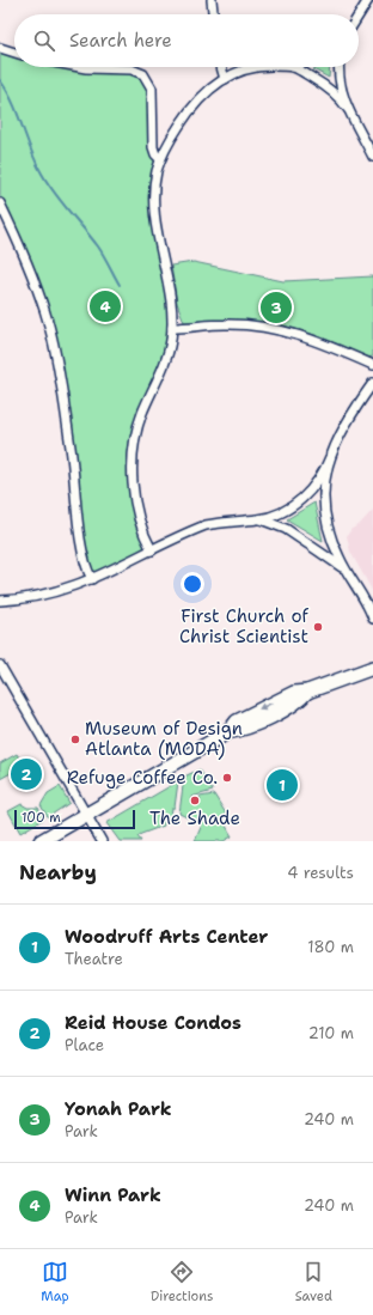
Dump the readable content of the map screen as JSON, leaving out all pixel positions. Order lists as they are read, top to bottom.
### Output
{
  "places": [
    "First Church of Christ Scientist",
    "Museum of Design Atlanta (MODA)",
    "Refuge Coffee Co.",
    "The Shade"
  ],
  "scale_bar": "100 m",
  "page": {
    "search": "Search here",
    "pins": [
      "4",
      "3",
      "2",
      "1"
    ],
    "scale": "100 m",
    "heading": ["Nearby", "4 results"],
    "list": [
      {
        "mark": "1",
        "name": "Woodruff Arts Center",
        "note": "Theatre",
        "value": "180 m"
      },
      {
        "mark": "2",
        "name": "Reid House Condos",
        "note": "Place",
        "value": "210 m"
      },
      {
        "mark": "3",
        "name": "Yonah Park",
        "note": "Park",
        "value": "240 m"
      },
      {
        "mark": "4",
        "name": "Winn Park",
        "note": "Park",
        "value": "240 m"
      }
    ],
    "nav": ["Map", "Directions", "Saved"]
  }
}
